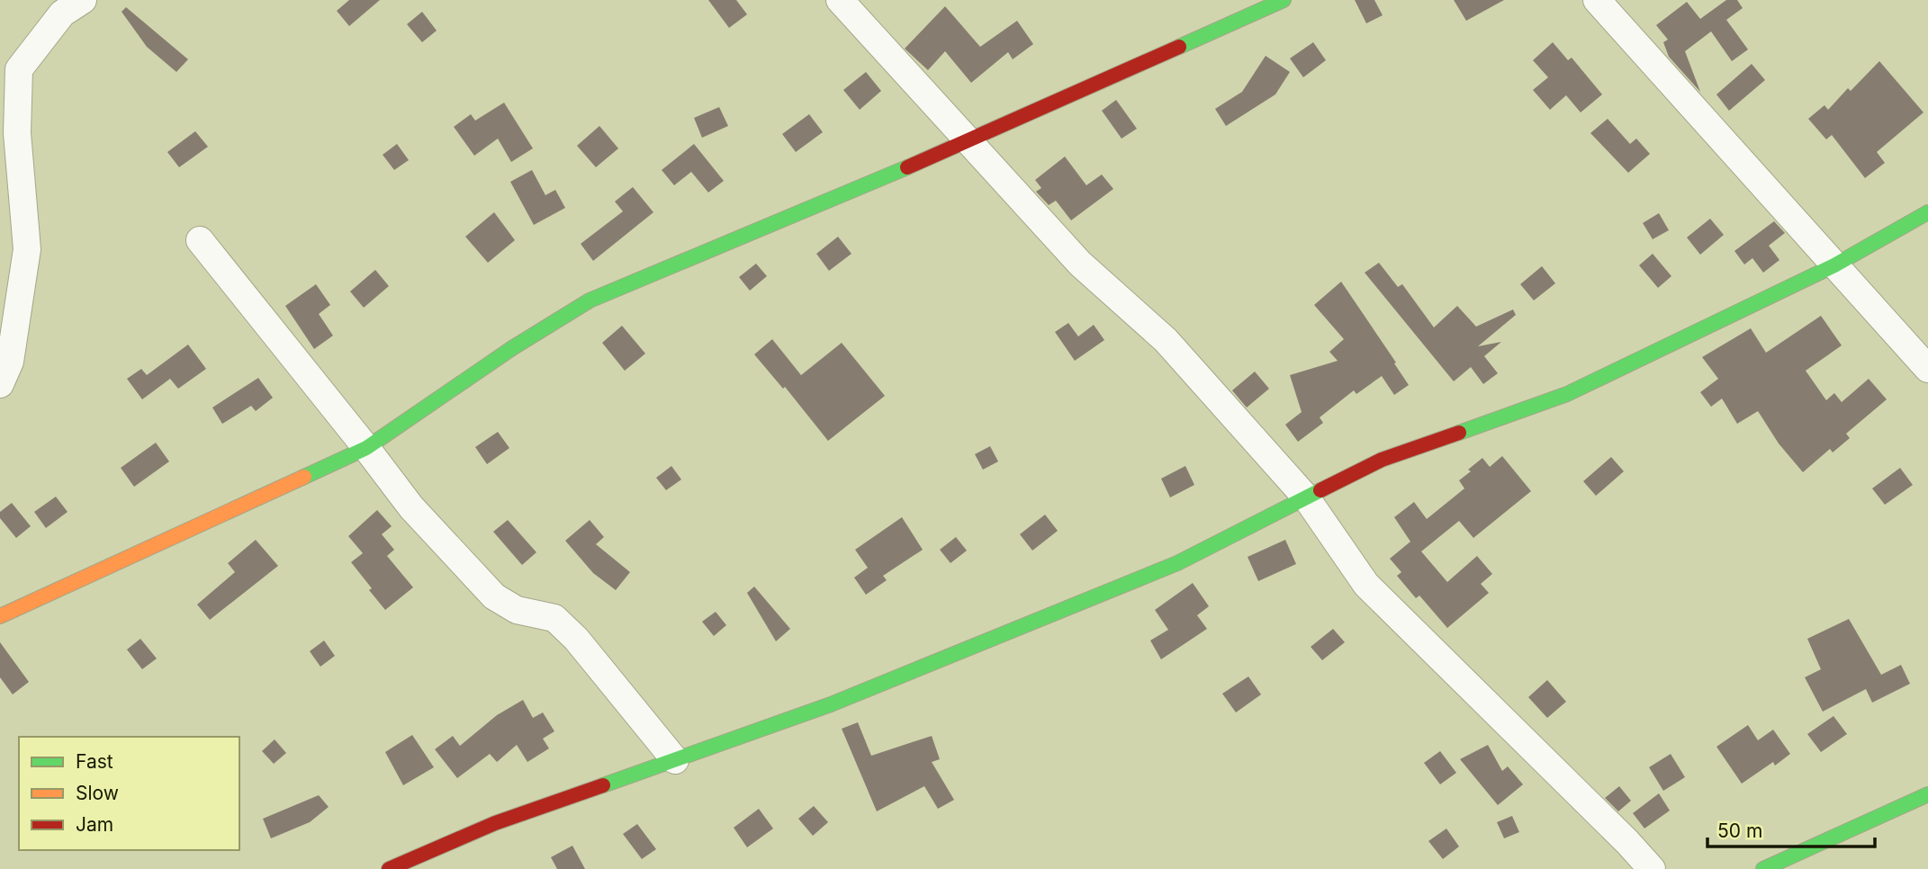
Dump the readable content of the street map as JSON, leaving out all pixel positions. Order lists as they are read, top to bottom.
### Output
{
  "legend": ["Fast", "Slow", "Jam"],
  "scale_bar": "50 m"
}
